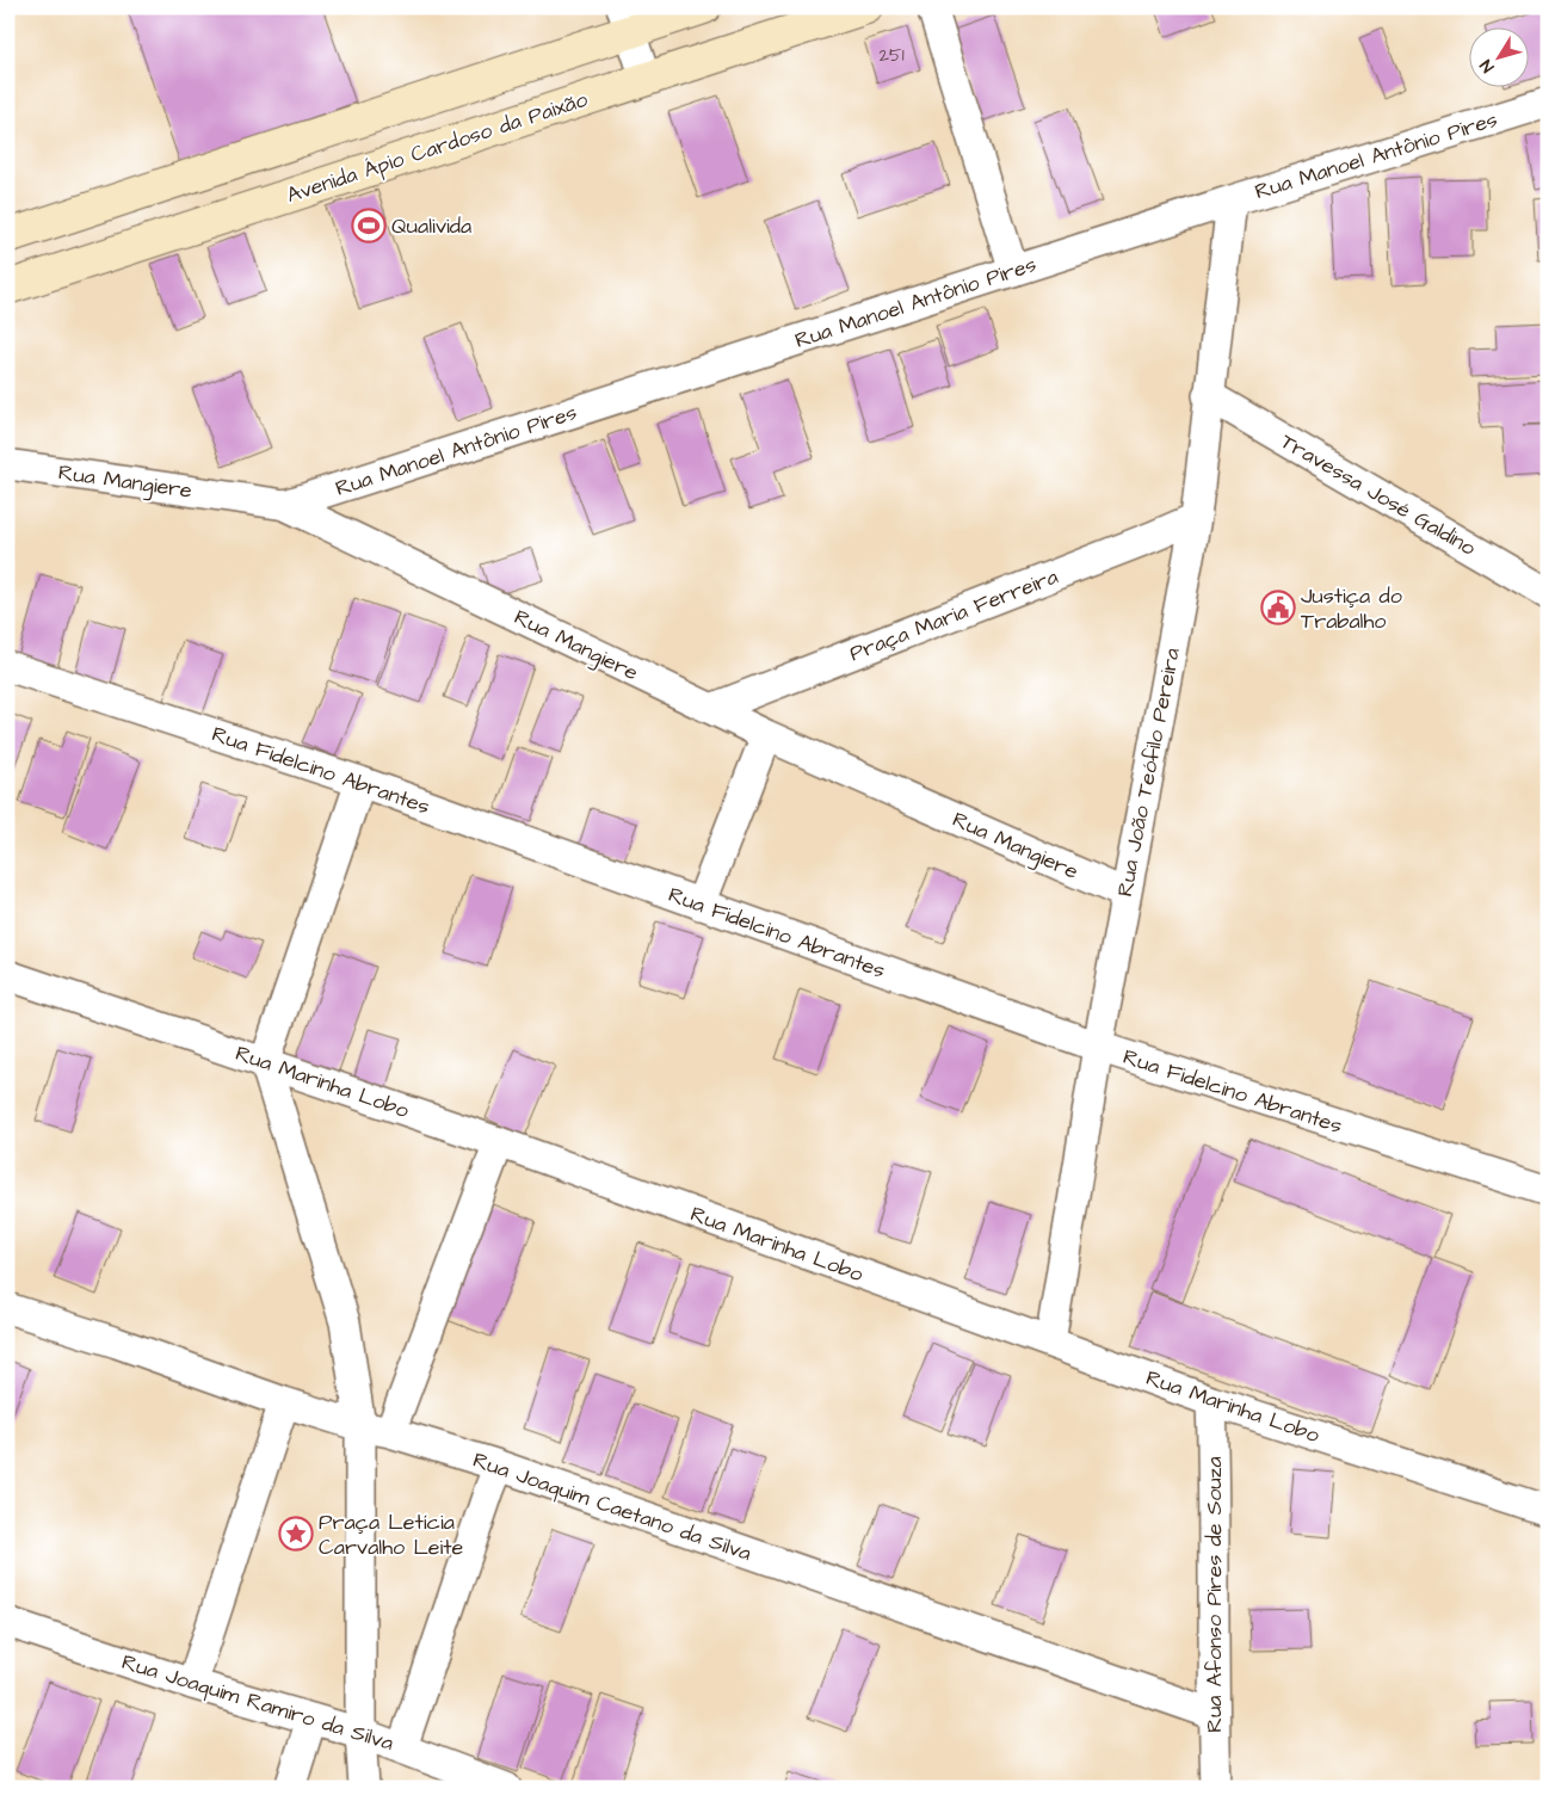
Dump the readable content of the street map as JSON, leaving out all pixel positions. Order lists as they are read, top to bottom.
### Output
{
  "streets": {
    "main road": ["Avenida Ápio Cardoso da Paixão"],
    "street": [
      "Rua Manoel Antônio Pires",
      "Rua Mangiere",
      "Travessa José Galdino",
      "Praça Maria Ferreira",
      "Rua Fidelcino Abrantes",
      "Rua João Teófilo Pereira",
      "Rua Marinha Lobo",
      "Rua Joaquim Caetano da Silva",
      "Rua Afonso Pires de Souza",
      "Rua Joaquim Ramiro da Silva"
    ]
  },
  "crossings": [
    ["Rua Manoel Antônio Pires", "Rua Mangiere"],
    ["Rua Manoel Antônio Pires", "Rua João Teófilo Pereira"],
    ["Rua Mangiere", "Praça Maria Ferreira"],
    ["Rua Mangiere", "Rua João Teófilo Pereira"],
    ["Travessa José Galdino", "Rua João Teófilo Pereira"],
    ["Praça Maria Ferreira", "Rua João Teófilo Pereira"],
    ["Rua Fidelcino Abrantes", "Rua João Teófilo Pereira"],
    ["Rua João Teófilo Pereira", "Rua Marinha Lobo"],
    ["Rua Marinha Lobo", "Rua Afonso Pires de Souza"],
    ["Rua Joaquim Caetano da Silva", "Rua Afonso Pires de Souza"]
  ],
  "places": {
    "sports": ["Qualivida"],
    "public building": ["Justiça do Trabalho"],
    "place": ["Praça Letícia Carvalho Leite"]
  },
  "house_numbers": ["251"],
  "north": "bottom left"
}
